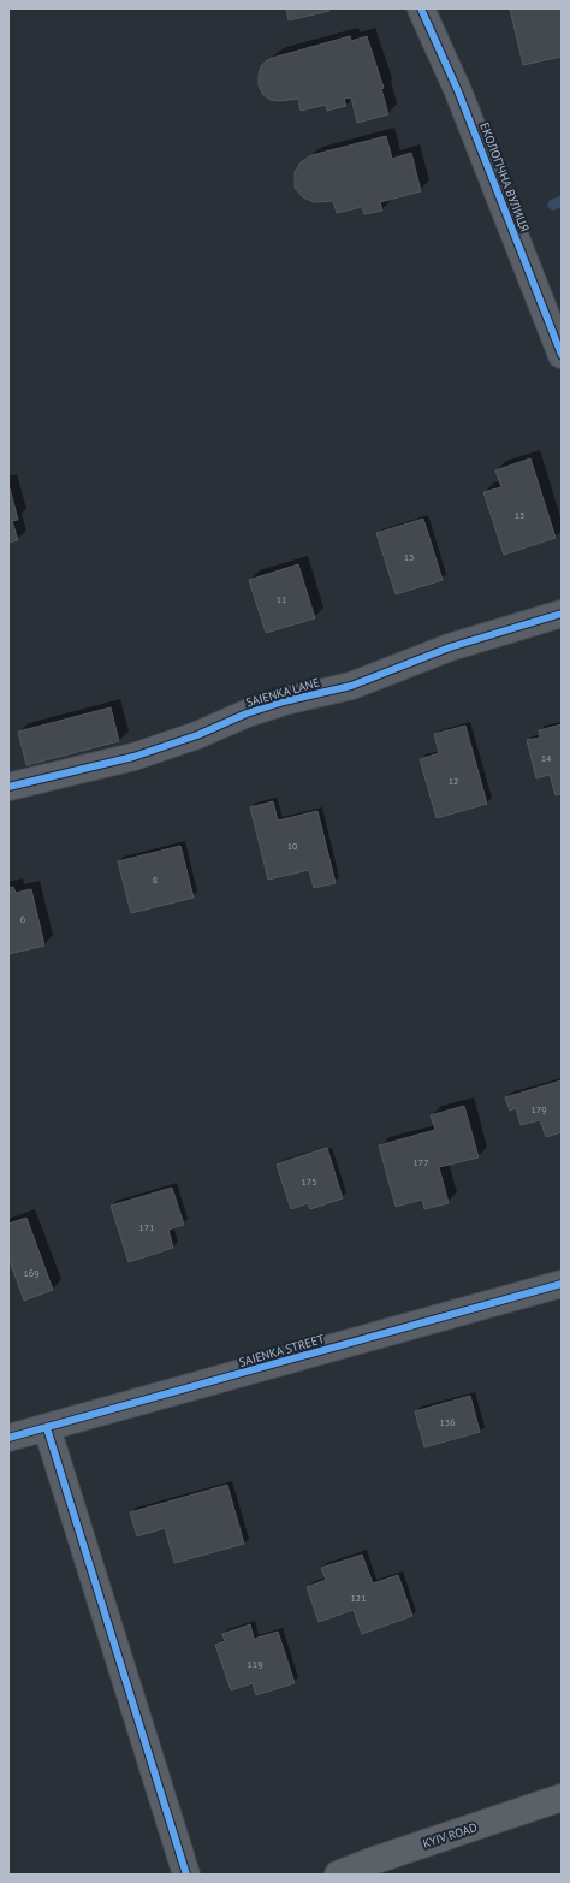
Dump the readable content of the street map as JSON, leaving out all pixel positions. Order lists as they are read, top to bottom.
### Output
{
  "streets": {
    "main road": ["KYIV ROAD"],
    "street": ["ЕКОЛОГІЧНА ВУЛИЦЯ", "SAIENKA LANE", "SAIENKA STREET"]
  },
  "house_numbers": [
    "15",
    "13",
    "11",
    "14",
    "12",
    "10",
    "8",
    "6",
    "179",
    "177",
    "175",
    "171",
    "169",
    "136",
    "121",
    "119"
  ]
}
